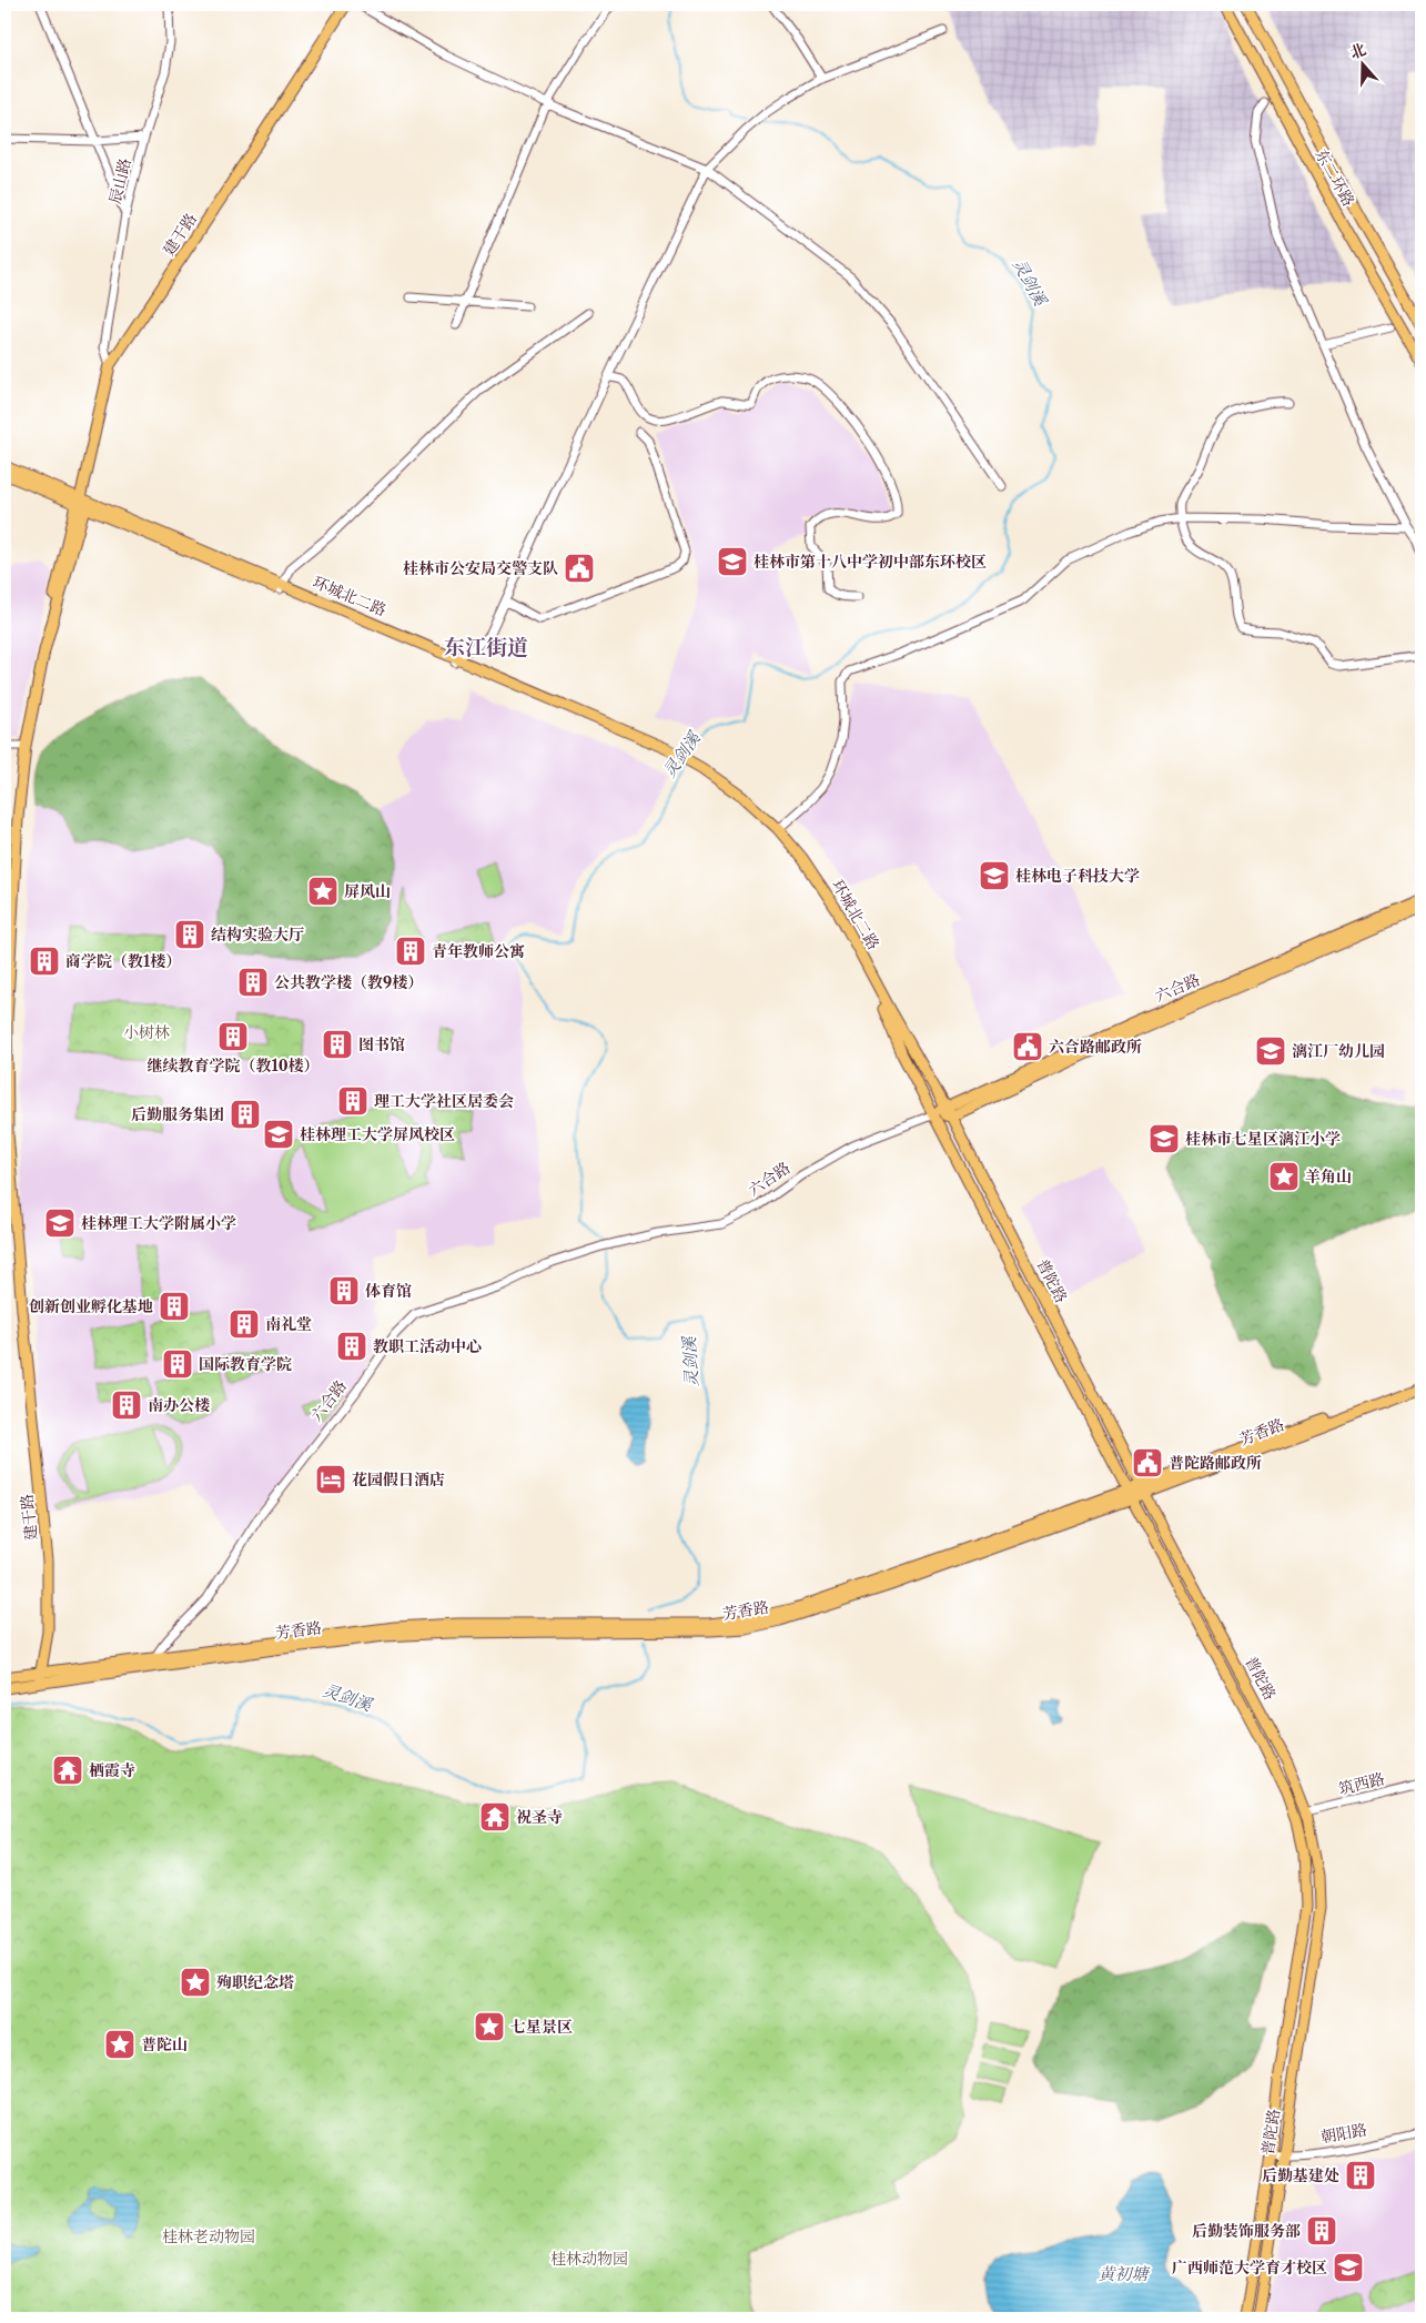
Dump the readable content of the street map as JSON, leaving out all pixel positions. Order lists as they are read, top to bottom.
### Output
{
  "streets": {
    "main road": [
      "东二环路",
      "建干路",
      "环城北二路",
      "六合路",
      "普陀路",
      "芳香路"
    ],
    "street": ["辰山路", "筑西路", "朝阳路"]
  },
  "crossings": [
    ["辰山路", "建干路"],
    ["建干路", "环城北二路"],
    ["建干路", "芳香路"],
    ["环城北二路", "六合路"],
    ["环城北二路", "普陀路"],
    ["六合路", "普陀路"],
    ["六合路", "芳香路"],
    ["普陀路", "芳香路"],
    ["普陀路", "筑西路"],
    ["普陀路", "朝阳路"]
  ],
  "districts": ["东江街道"],
  "water": ["灵剑溪", "黄初塘"],
  "parks": ["小树林", "桂林老动物园", "桂林动物园"],
  "places": {
    "school or university": [
      "桂林市第十八中学初中部东环校区",
      "桂林电子科技大学",
      "漓江厂幼儿园",
      "桂林理工大学屏风校区",
      "桂林市七星区漓江小学",
      "桂林理工大学附属小学",
      "广西师范大学育才校区"
    ],
    "public building": ["桂林市公安局交警支队", "六合路邮政所", "普陀路邮政所"],
    "place": [
      "屏风山",
      "羊角山",
      "殉职纪念塔",
      "七星景区",
      "普陀山"
    ],
    "building": [
      "结构实验大厅",
      "青年教师公寓",
      "商学院（教1楼）",
      "公共教学楼（教9楼）",
      "继续教育学院（教10楼）",
      "图书馆",
      "理工大学社区居委会",
      "后勤服务集团",
      "体育馆",
      "创新创业孵化基地",
      "南礼堂",
      "教职工活动中心",
      "国际教育学院",
      "南办公楼",
      "后勤基建处",
      "后勤装饰服务部"
    ],
    "hotel": ["花园假日酒店"],
    "temple": ["栖霞寺", "祝圣寺"]
  },
  "north": "top"
}
